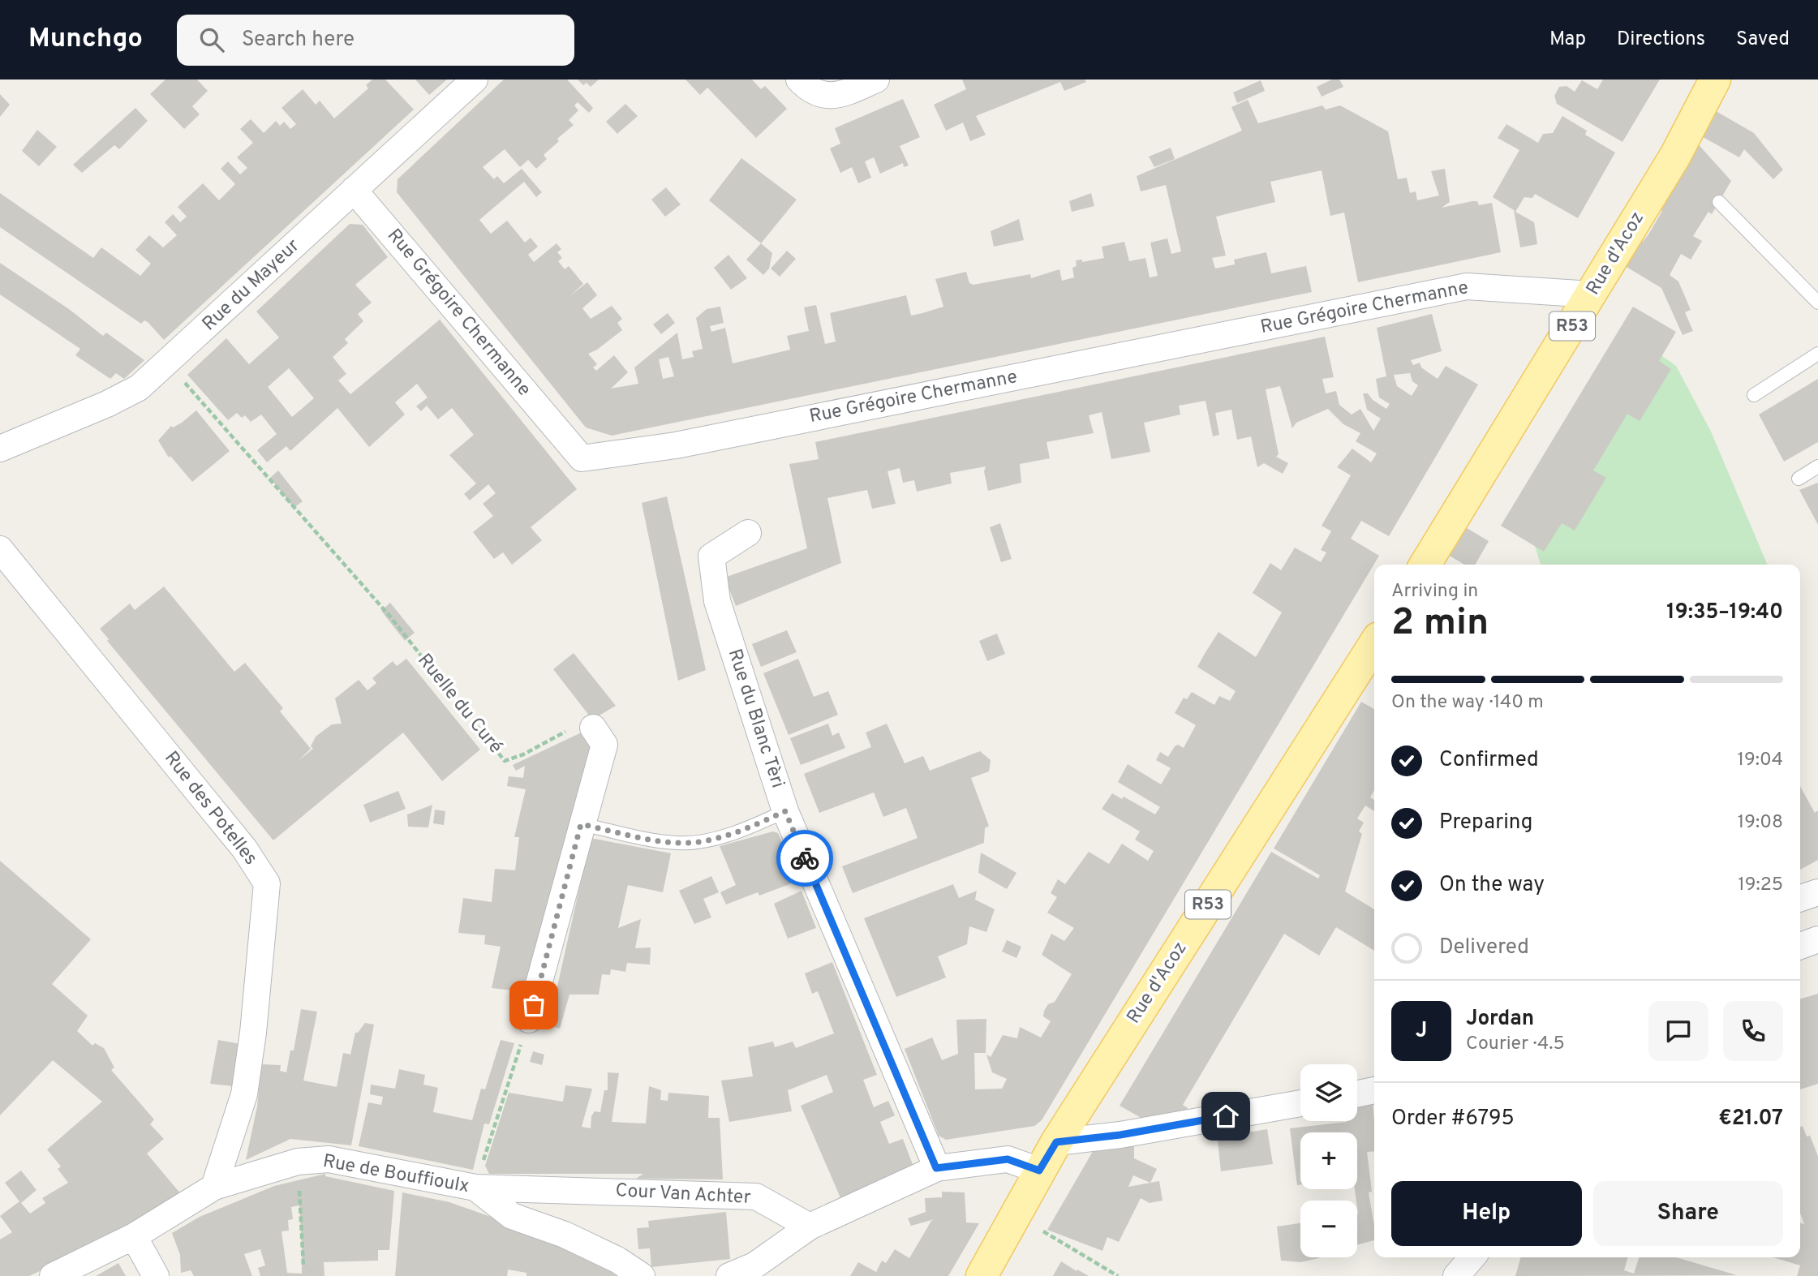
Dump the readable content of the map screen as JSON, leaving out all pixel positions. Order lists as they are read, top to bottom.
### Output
{
  "streets": {
    "main road": ["Rue d'Acoz", "R53"],
    "street": [
      "Rue du Mayeur",
      "Rue Grégoire Chermanne",
      "Rue du Blanc Tèri",
      "Rue des Potelles",
      "Rue de Bouffioulx",
      "Cour Van Achter"
    ],
    "path": ["Ruelle du Curé"]
  },
  "crossings": [
    ["Rue d'Acoz", "Rue Grégoire Chermanne"],
    ["Rue du Mayeur", "Rue Grégoire Chermanne"],
    ["Rue du Mayeur", "Ruelle du Curé"],
    ["Rue des Potelles", "Rue de Bouffioulx"],
    ["Rue de Bouffioulx", "Cour Van Achter"]
  ],
  "page": {
    "header": "Munchgo",
    "search": "Search here",
    "nav": ["Map", "Directions", "Saved"],
    "heading": ["2 min", "Arriving in", "19:35–19:40"],
    "panel": [
      "Jordan",
      "Courier · 4.5",
      "Order #6795",
      "€21.07"
    ],
    "bar": "On the way · 140 m",
    "list": [
      ["Confirmed", "19:04"],
      ["Preparing", "19:08"],
      ["On the way", "19:25"],
      "Delivered"
    ],
    "round": "J",
    "map_buttons": ["+", "−"],
    "buttons": ["Help", "Share"]
  }
}
